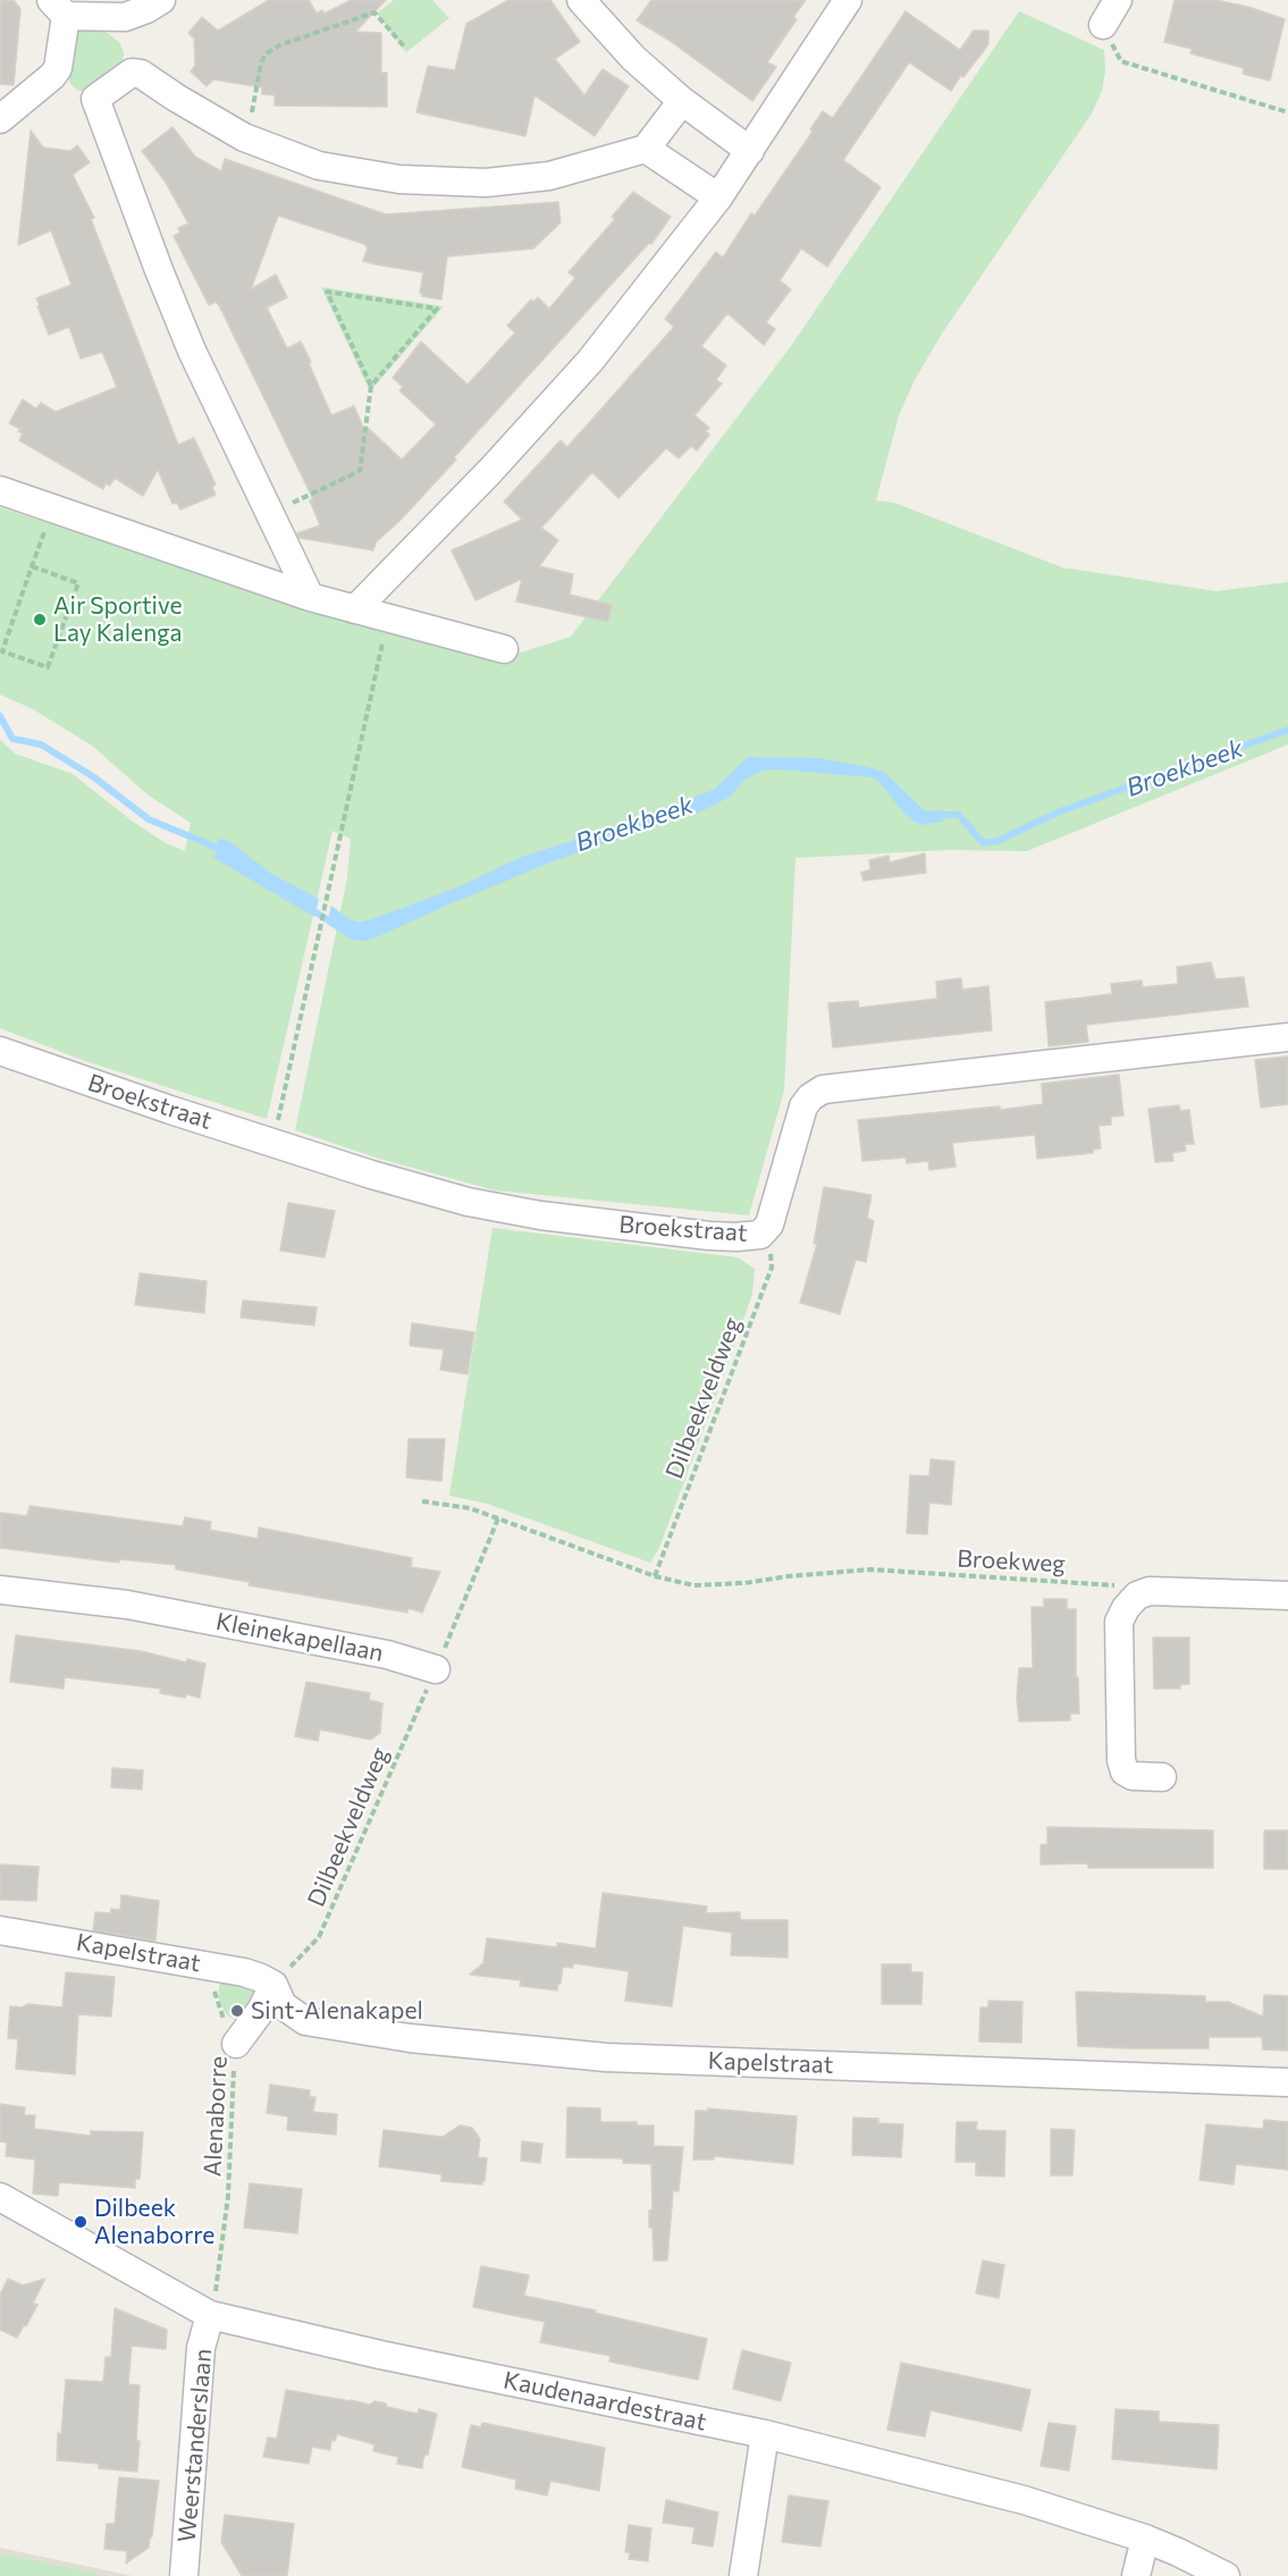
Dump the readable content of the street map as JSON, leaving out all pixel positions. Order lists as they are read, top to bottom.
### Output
{
  "streets": {
    "street": [
      "Broekstraat",
      "Kleinekapellaan",
      "Kapelstraat",
      "Kaudenaardestraat",
      "Weerstanderslaan"
    ],
    "path": ["Dilbeekveldweg", "Broekweg", "Alenaborre"]
  },
  "crossings": [
    ["Broekstraat", "Dilbeekveldweg"],
    ["Dilbeekveldweg", "Broekweg"],
    ["Dilbeekveldweg", "Kleinekapellaan"],
    ["Dilbeekveldweg", "Kapelstraat"],
    ["Kapelstraat", "Alenaborre"],
    ["Alenaborre", "Kaudenaardestraat"],
    ["Alenaborre", "Weerstanderslaan"],
    ["Kaudenaardestraat", "Weerstanderslaan"]
  ],
  "water": ["Broekbeek"],
  "places": ["Air Sportive Lay Kalenga", "Sint-Alenakapel", "Dilbeek Alenaborre"]
}
